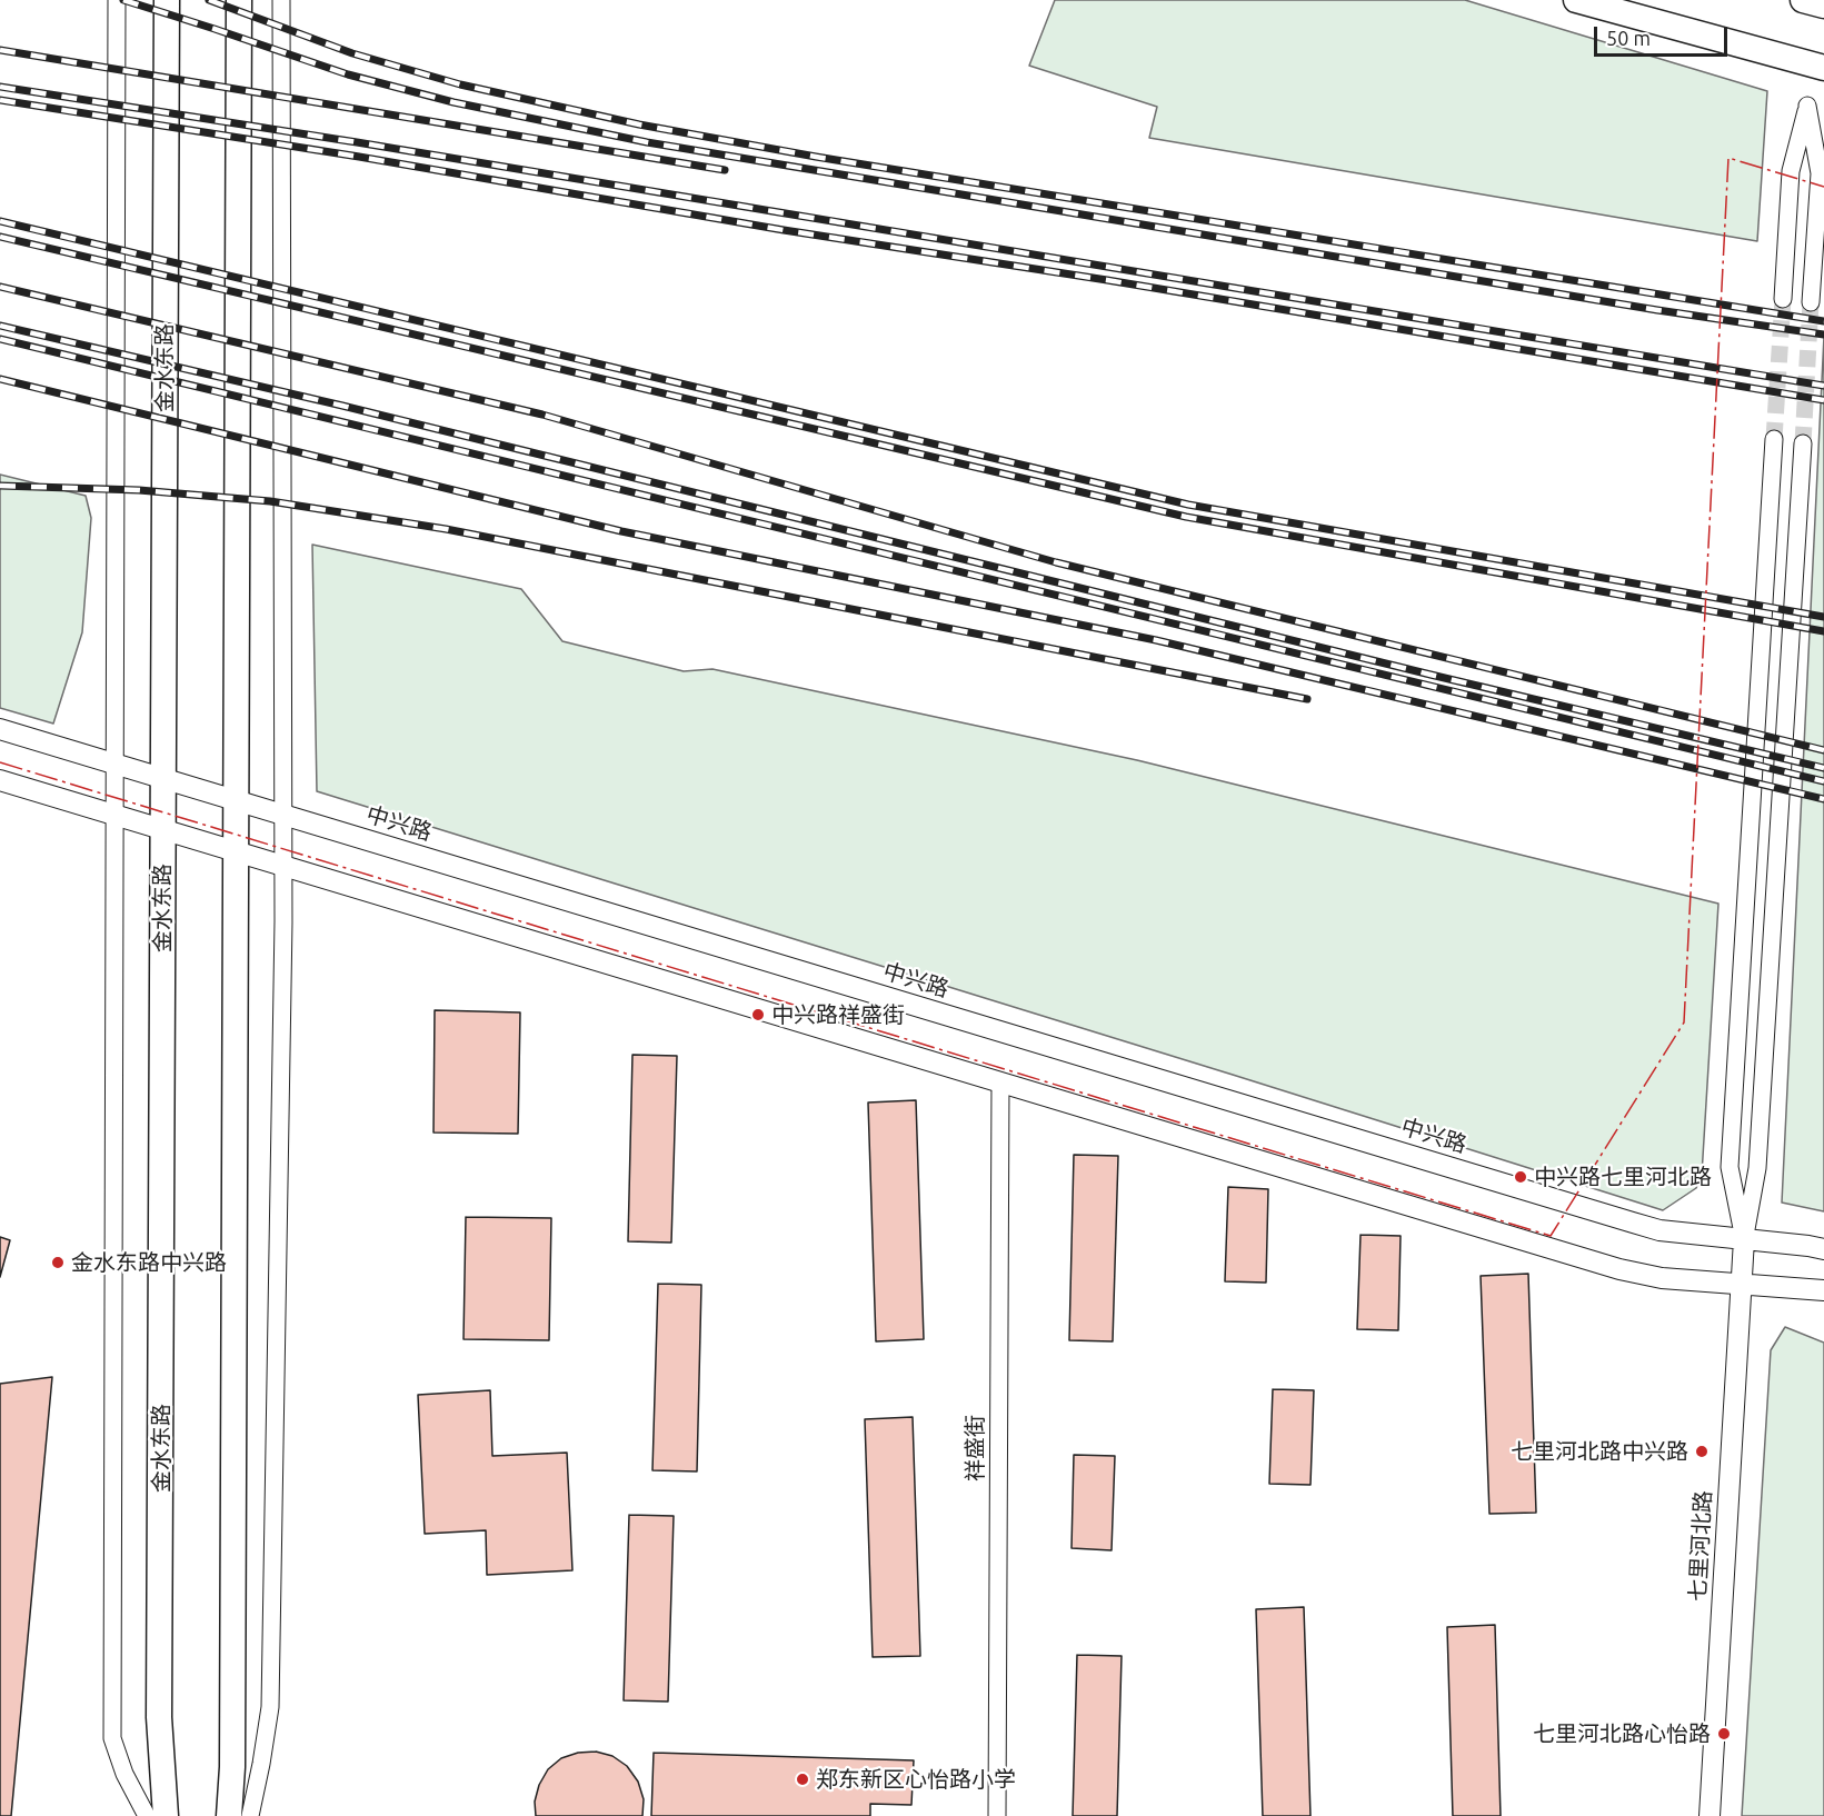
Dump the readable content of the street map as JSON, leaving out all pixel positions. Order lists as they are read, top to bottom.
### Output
{
  "streets": {
    "main road": ["金水东路"],
    "street": ["中兴路", "祥盛街", "七里河北路"]
  },
  "crossings": [
    ["金水东路", "中兴路"],
    ["中兴路", "七里河北路"]
  ],
  "places": [
    "中兴路祥盛街",
    "中兴路七里河北路",
    "金水东路中兴路",
    "七里河北路中兴路",
    "七里河北路心怡路",
    "郑东新区心怡路小学"
  ],
  "scale_bar": "50 m"
}
